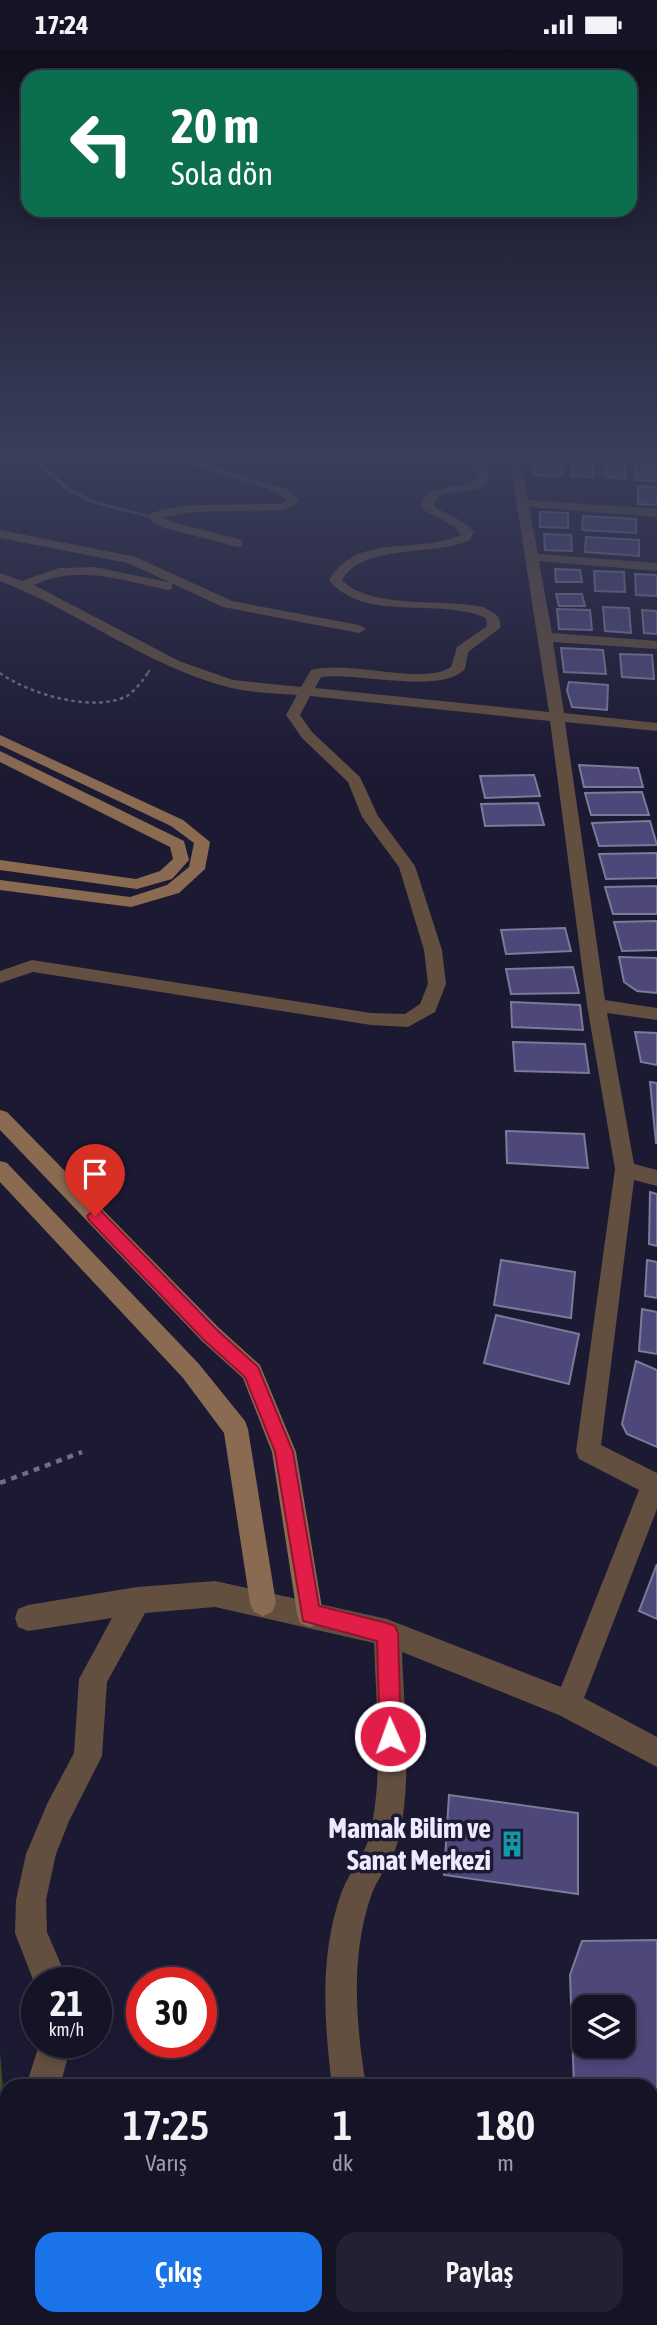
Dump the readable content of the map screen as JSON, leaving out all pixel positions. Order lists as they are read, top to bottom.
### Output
{
  "places": {
    "building": ["Mamak Bilim ve Sanat Merkezi"]
  },
  "page": {
    "status": "17:24",
    "turn": ["20 m", "Sola dön"],
    "speed": "21 km/h",
    "limit": "30",
    "eta": [
      "17:25",
      "Varış",
      "1",
      "dk",
      "180",
      "m"
    ],
    "buttons": ["Çıkış", "Paylaş"]
  }
}
